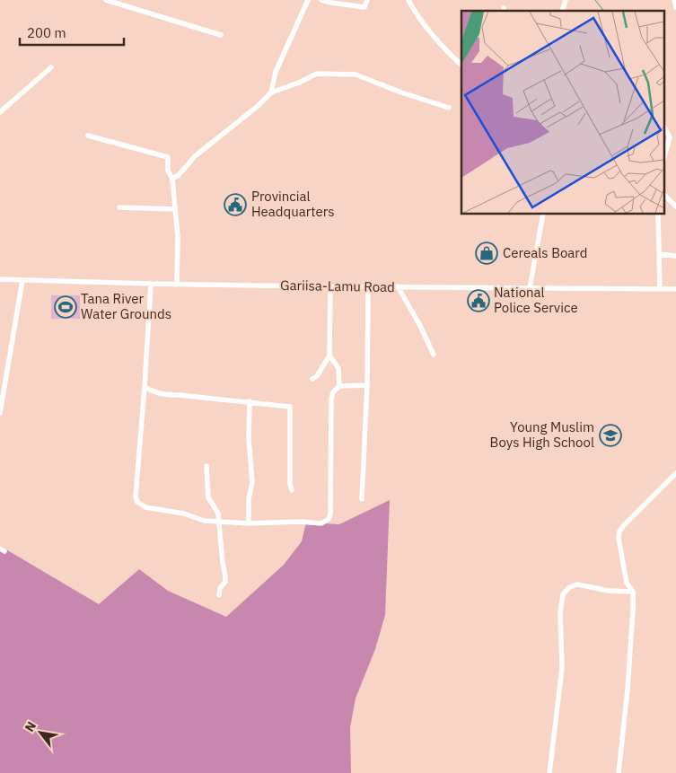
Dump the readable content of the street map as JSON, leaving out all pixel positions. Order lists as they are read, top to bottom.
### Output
{
  "streets": {
    "street": ["Gariisa-Lamu Road"]
  },
  "places": {
    "public building": ["Provincial Headquarters", "National Police Service"],
    "shop": ["Cereals Board"],
    "sports": ["Tana River Water Grounds"],
    "school or university": ["Young Muslim Boys High School"]
  },
  "scale_bar": "200 m",
  "north": "top left"
}
